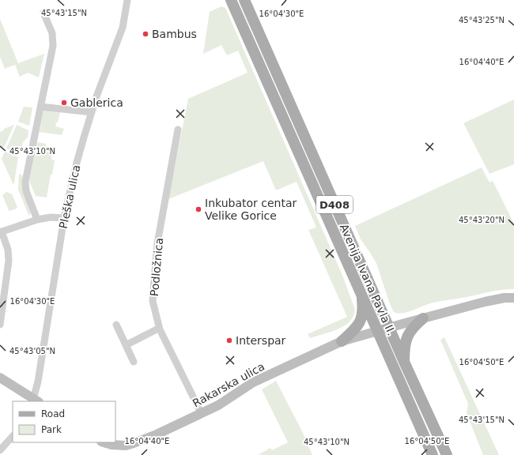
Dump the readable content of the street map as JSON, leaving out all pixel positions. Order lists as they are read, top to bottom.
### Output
{
  "streets": {
    "main road": ["D408", "Avenija Ivana Pavla II.", "Rakarska ulica"],
    "street": ["Pleška ulica", "Podložnica"]
  },
  "crossings": [
    ["Podložnica", "Rakarska ulica"],
    ["Avenija Ivana Pavla II.", "Rakarska ulica"]
  ],
  "places": [
    "Bambus",
    "Gablerica",
    "Inkubator centar Velike Gorice",
    "Interspar"
  ],
  "legend": ["Road", "Park"],
  "coordinates": [
    "45°43'15\"N",
    "16°04'30\"E",
    "45°43'25\"N",
    "16°04'40\"E",
    "45°43'10\"N",
    "45°43'20\"N",
    "45°43'05\"N",
    "16°04'50\"E"
  ]
}
